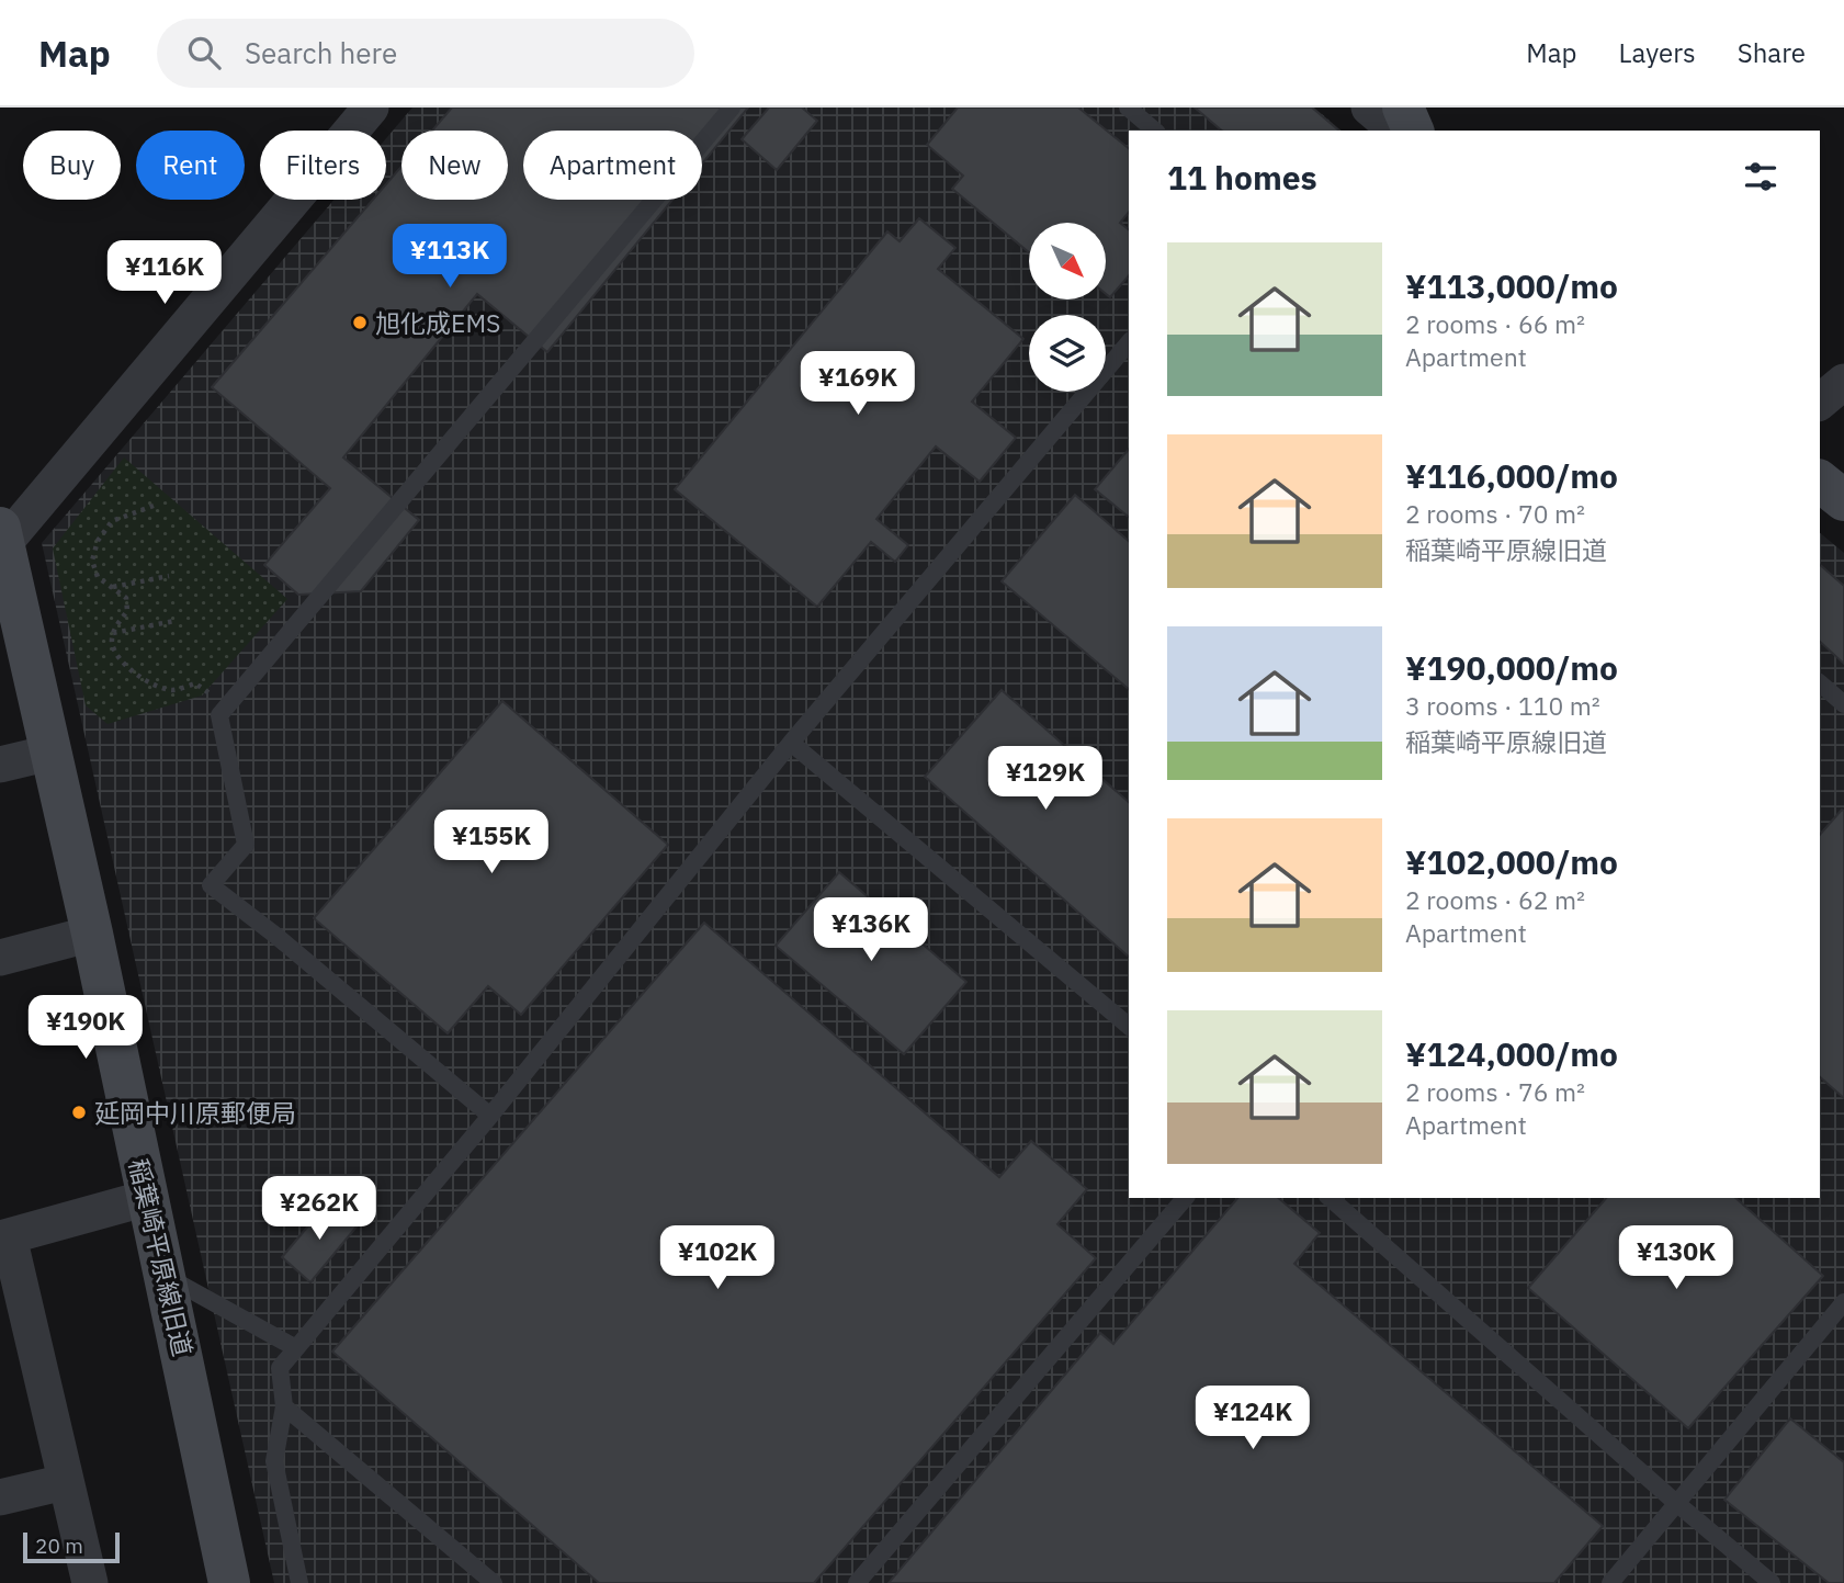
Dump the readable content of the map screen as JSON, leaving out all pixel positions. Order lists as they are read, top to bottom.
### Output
{
  "streets": {
    "street": ["稲葉崎平原線旧道"]
  },
  "places": ["旭化成EMS", "延岡中川原郵便局"],
  "scale_bar": "20 m",
  "north": "bottom right",
  "page": {
    "header": "Map",
    "search": "Search here",
    "nav": ["Map", "Layers", "Share"],
    "chip": [
      "Buy",
      "Rent",
      "Filters",
      "New",
      "Apartment"
    ],
    "heading": "11 homes",
    "list": [
      {
        "name": "¥113,000/mo",
        "note": "2 rooms · 66 m² · Apartment"
      },
      {
        "name": "¥116,000/mo",
        "note": "2 rooms · 70 m² · 稲葉崎平原線旧道"
      },
      {
        "name": "¥190,000/mo",
        "note": "3 rooms · 110 m² · 稲葉崎平原線旧道"
      },
      {
        "name": "¥102,000/mo",
        "note": "2 rooms · 62 m² · Apartment"
      },
      {
        "name": "¥124,000/mo",
        "note": "2 rooms · 76 m² · Apartment"
      }
    ],
    "price": [
      "¥113K",
      "¥116K",
      "¥169K",
      "¥129K",
      "¥155K",
      "¥136K",
      "¥190K",
      "¥262K",
      "¥102K",
      "¥130K",
      "¥124K"
    ],
    "scale": "20 m"
  }
}
